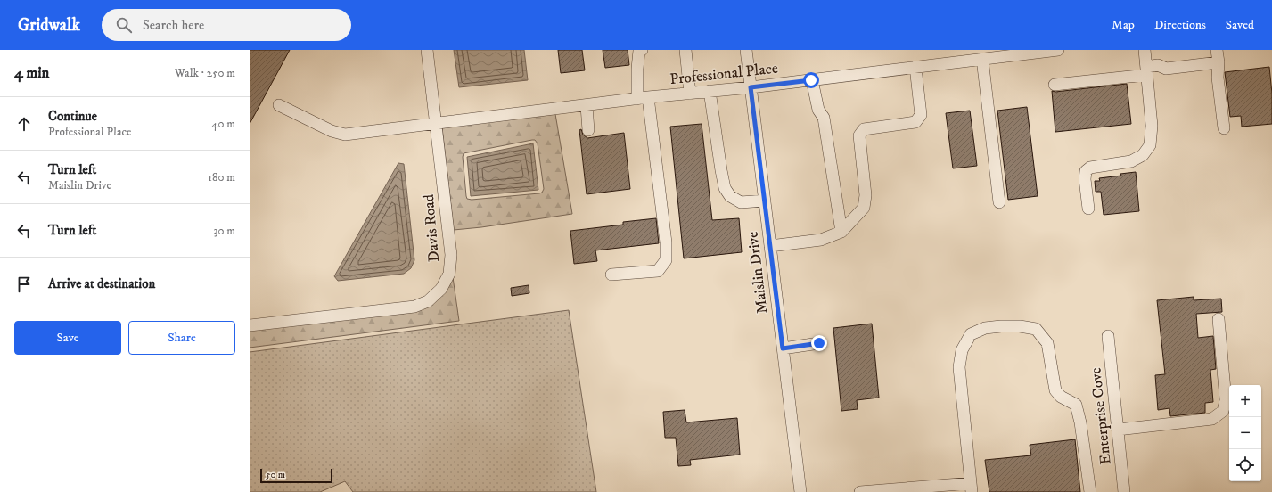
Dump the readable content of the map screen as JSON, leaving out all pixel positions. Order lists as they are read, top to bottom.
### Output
{
  "streets": {
    "street": [
      "Professional Place",
      "Davis Road",
      "Maislin Drive",
      "Enterprise Cove"
    ]
  },
  "crossings": [
    ["Professional Place", "Davis Road"],
    ["Professional Place", "Maislin Drive"]
  ],
  "scale_bar": "50 m",
  "page": {
    "header": "Gridwalk",
    "search": "Search here",
    "nav": ["Map", "Directions", "Saved"],
    "heading": ["4 min", "Walk · 250 m"],
    "list": [
      ["Continue", "Professional Place", "40 m"],
      ["Turn left", "Maislin Drive", "180 m"],
      ["Turn left", "30 m"],
      "Arrive at destination"
    ],
    "buttons": ["Save", "Share"],
    "map_buttons": ["+", "−"],
    "scale": "50 m"
  }
}
